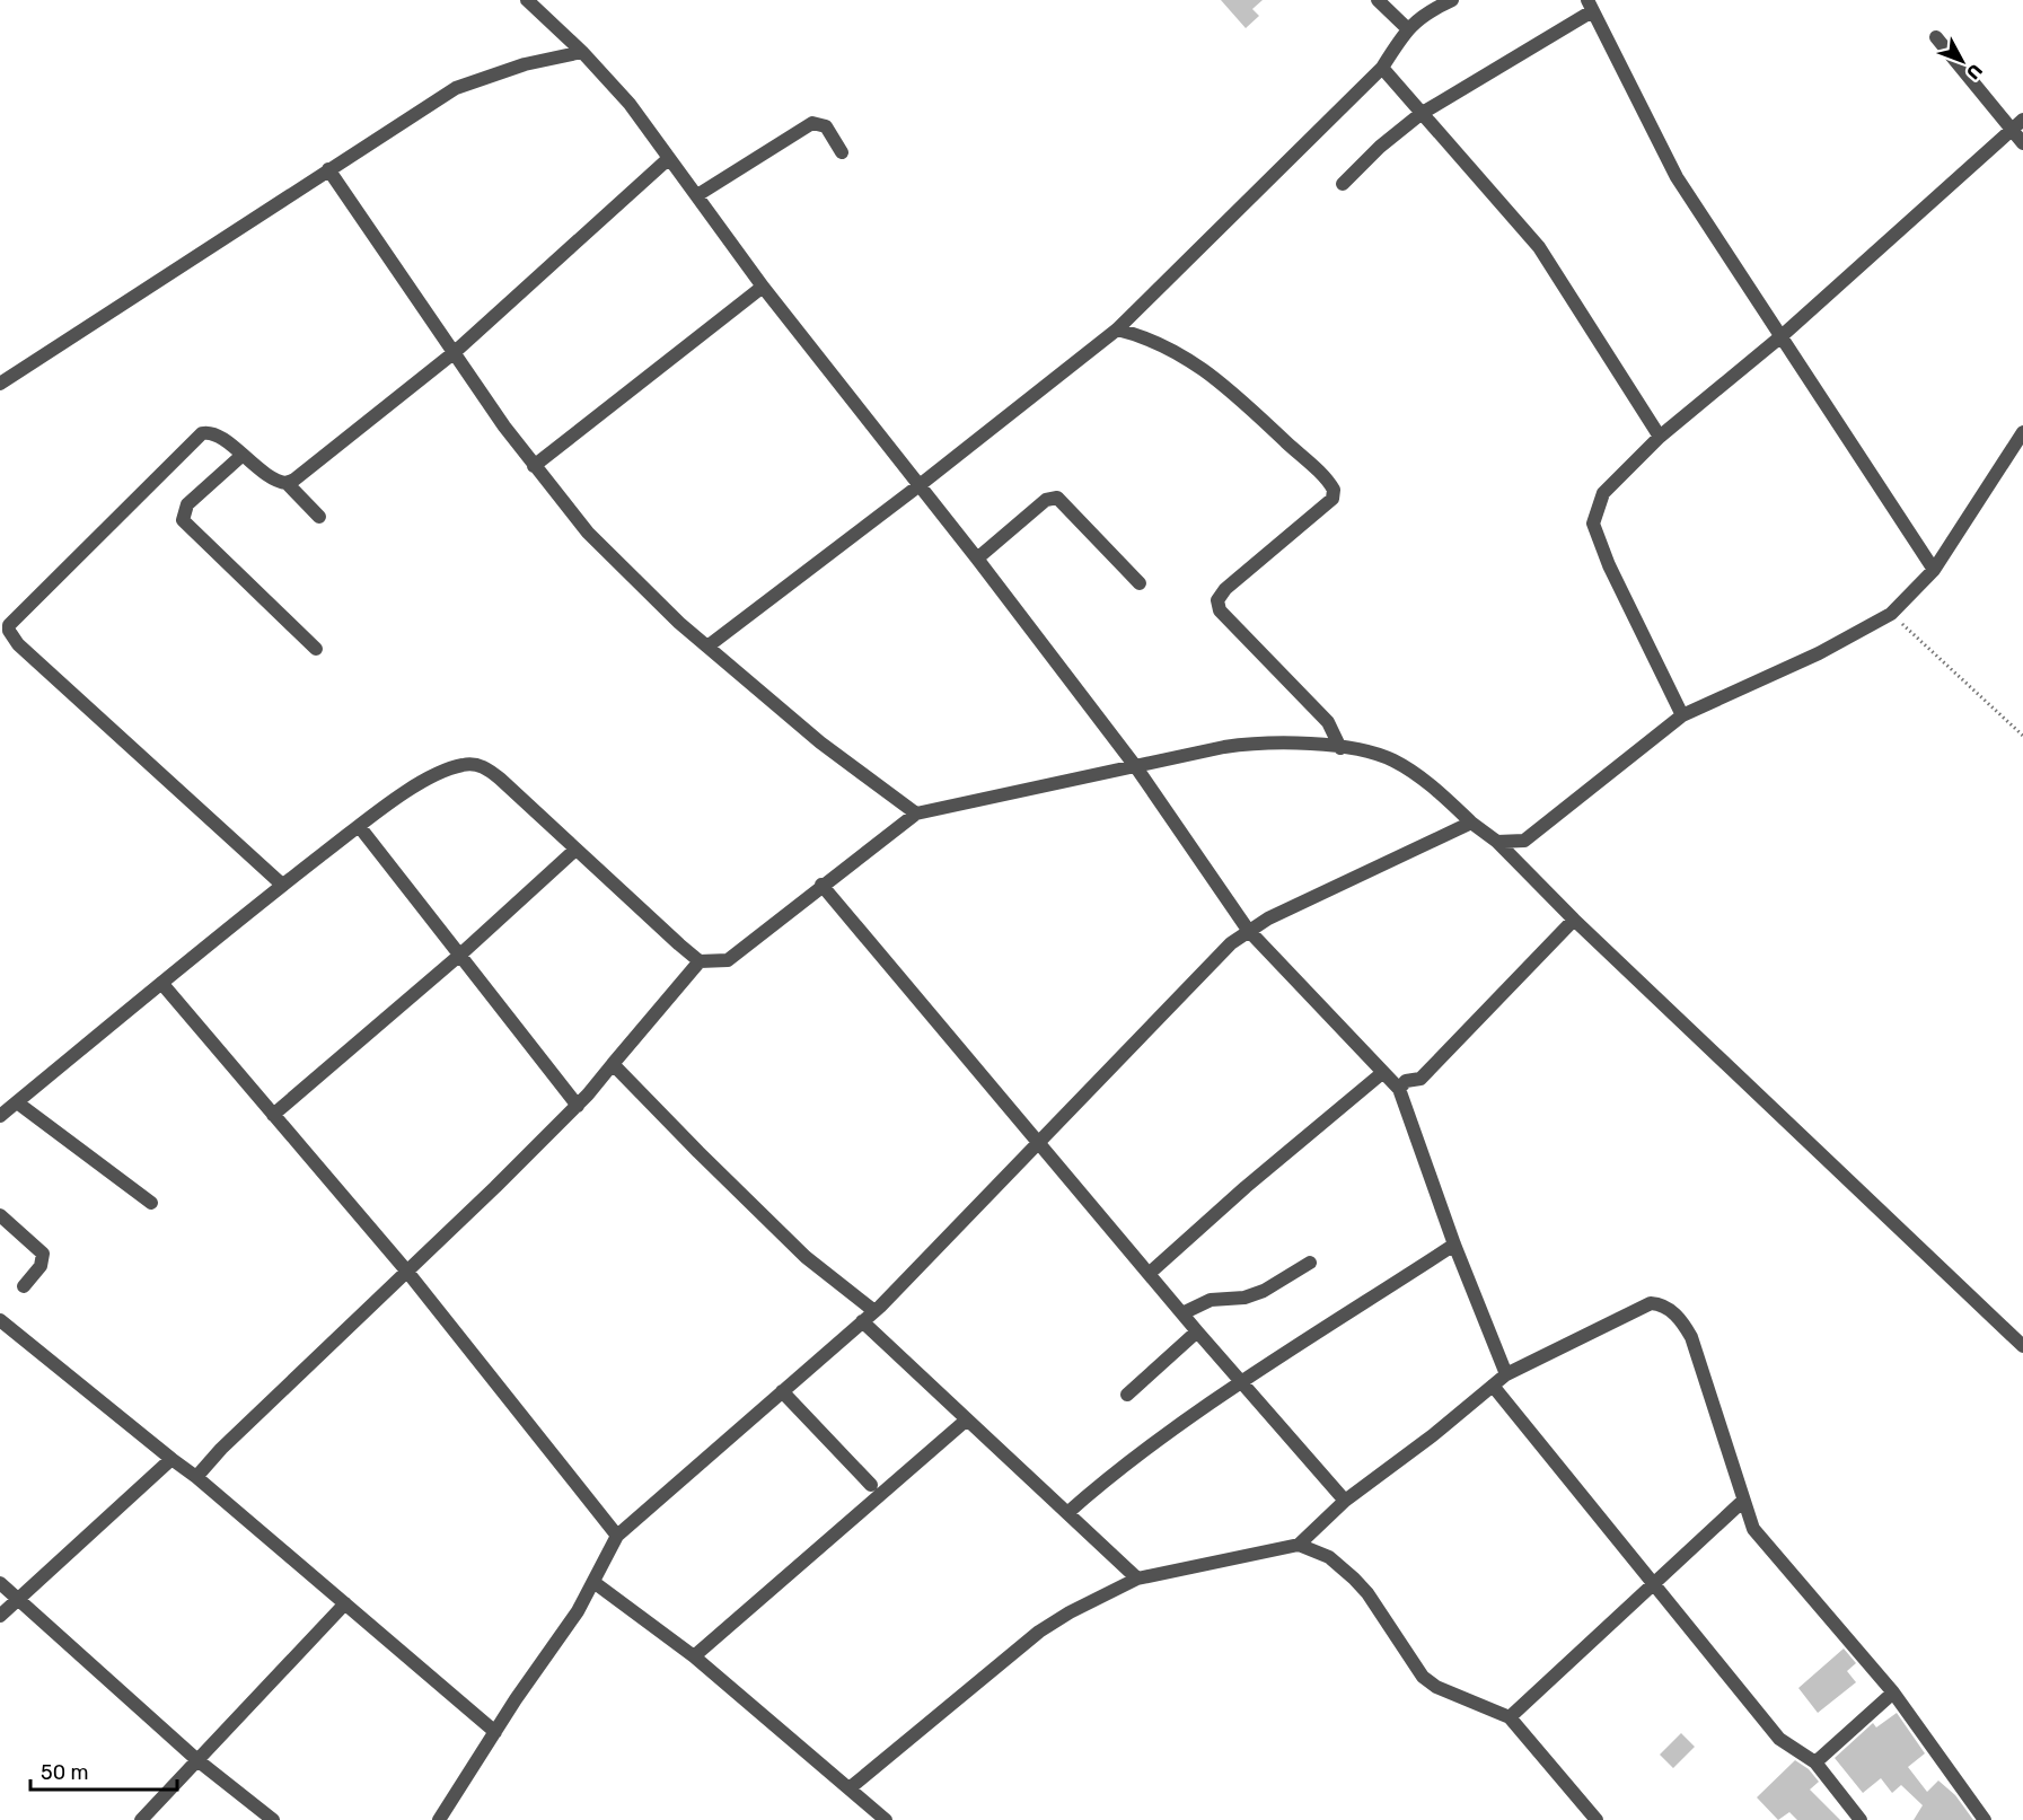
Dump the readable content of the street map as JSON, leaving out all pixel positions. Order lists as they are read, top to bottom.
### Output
{
  "scale_bar": "50 m",
  "north": "bottom right"
}
